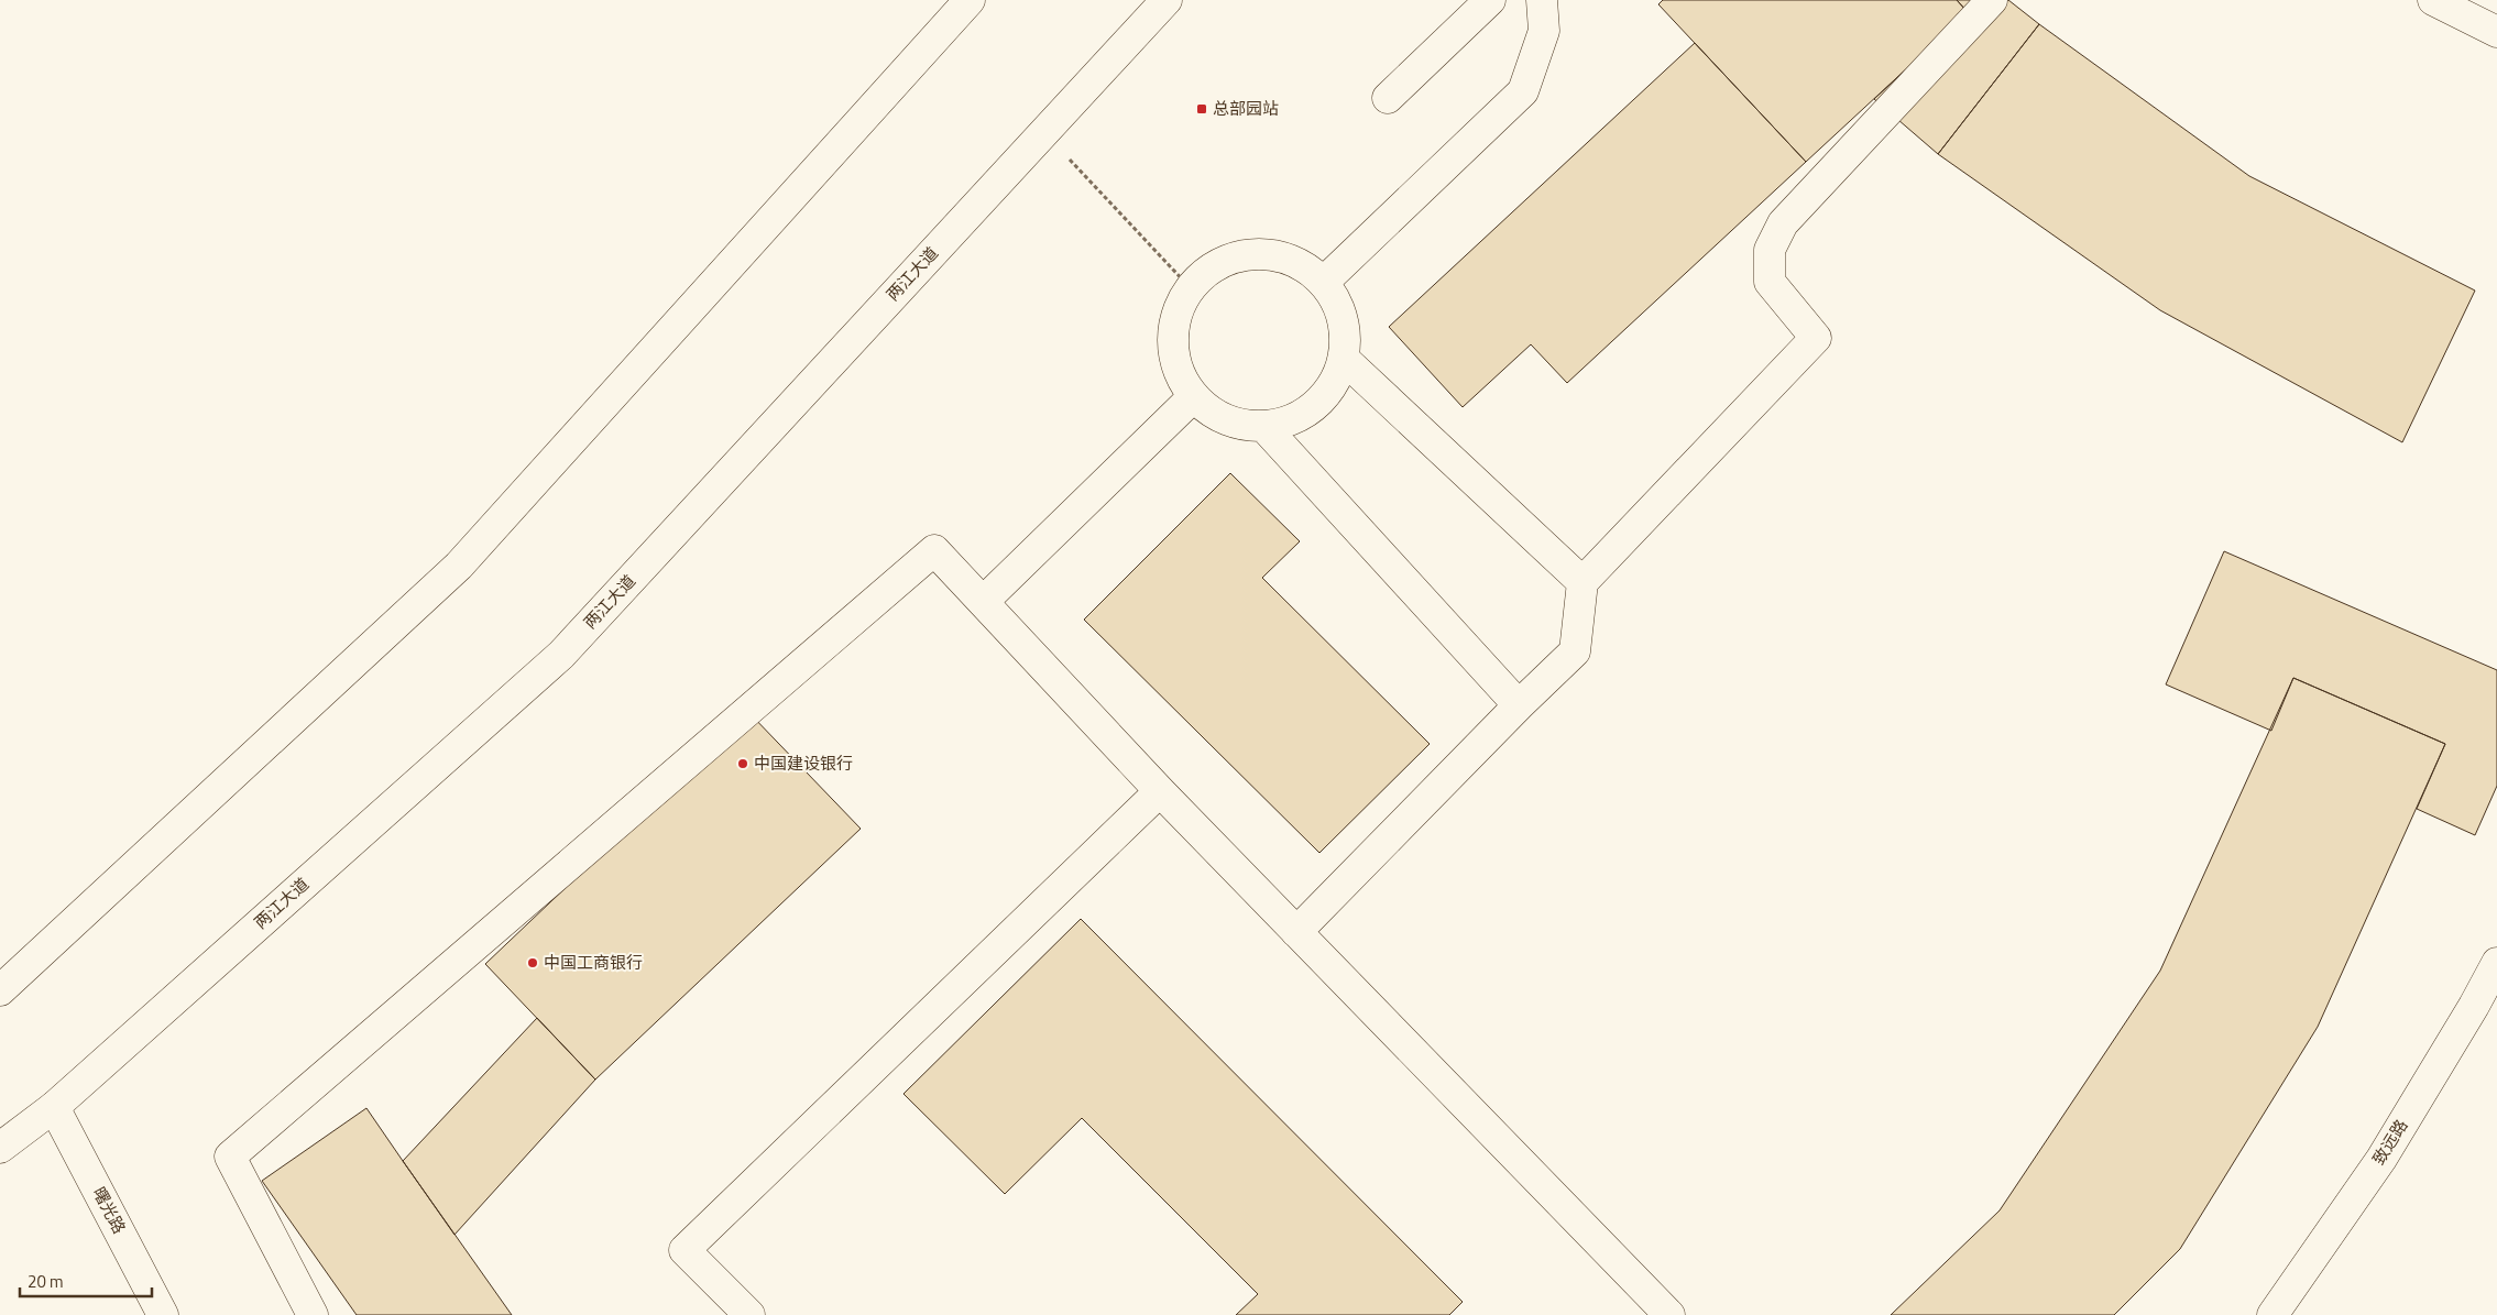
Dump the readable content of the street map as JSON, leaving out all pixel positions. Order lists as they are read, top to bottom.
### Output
{
  "streets": {
    "main road": ["两江大道", "致远路", "曙光路"]
  },
  "crossings": [
    ["两江大道", "曙光路"]
  ],
  "places": {
    "transit": ["总部园站"],
    "other": ["中国建设银行", "中国工商银行"]
  },
  "scale_bar": "20 m"
}
